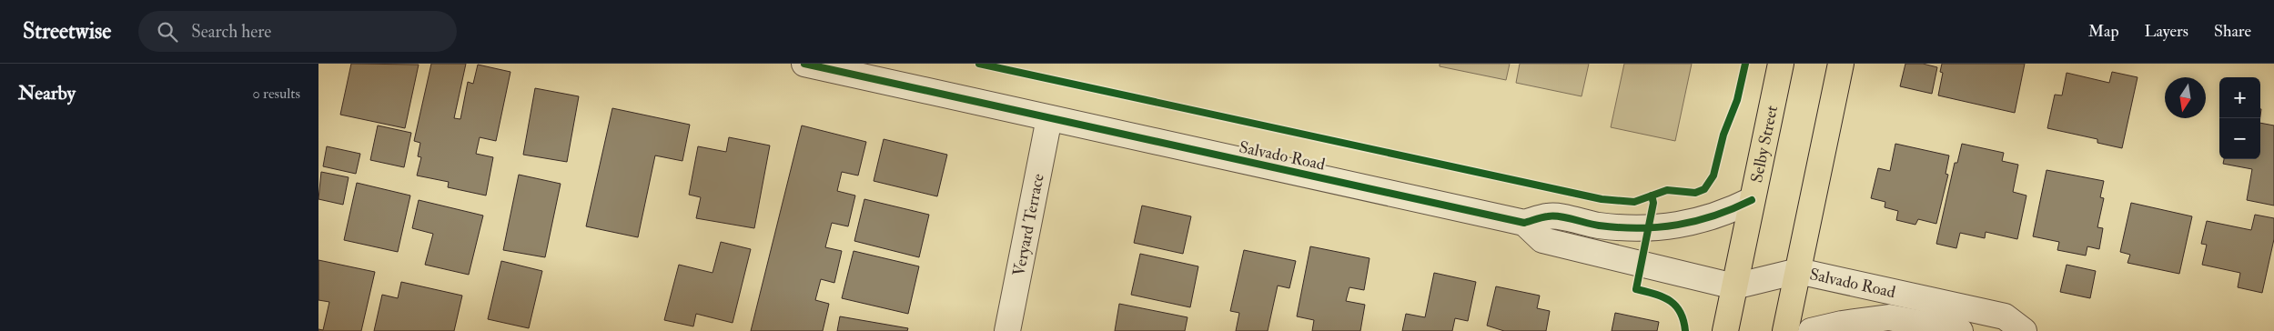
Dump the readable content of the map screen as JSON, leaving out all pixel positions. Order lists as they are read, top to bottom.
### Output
{
  "streets": {
    "main road": ["Selby Street"],
    "street": ["Salvado Road", "Veryard Terrace"]
  },
  "crossings": [
    ["Selby Street", "Salvado Road"],
    ["Salvado Road", "Veryard Terrace"]
  ],
  "north": "bottom",
  "page": {
    "header": "Streetwise",
    "search": "Search here",
    "nav": ["Map", "Layers", "Share"],
    "heading": ["Nearby", "0 results"],
    "map_buttons": ["+", "−"]
  }
}
